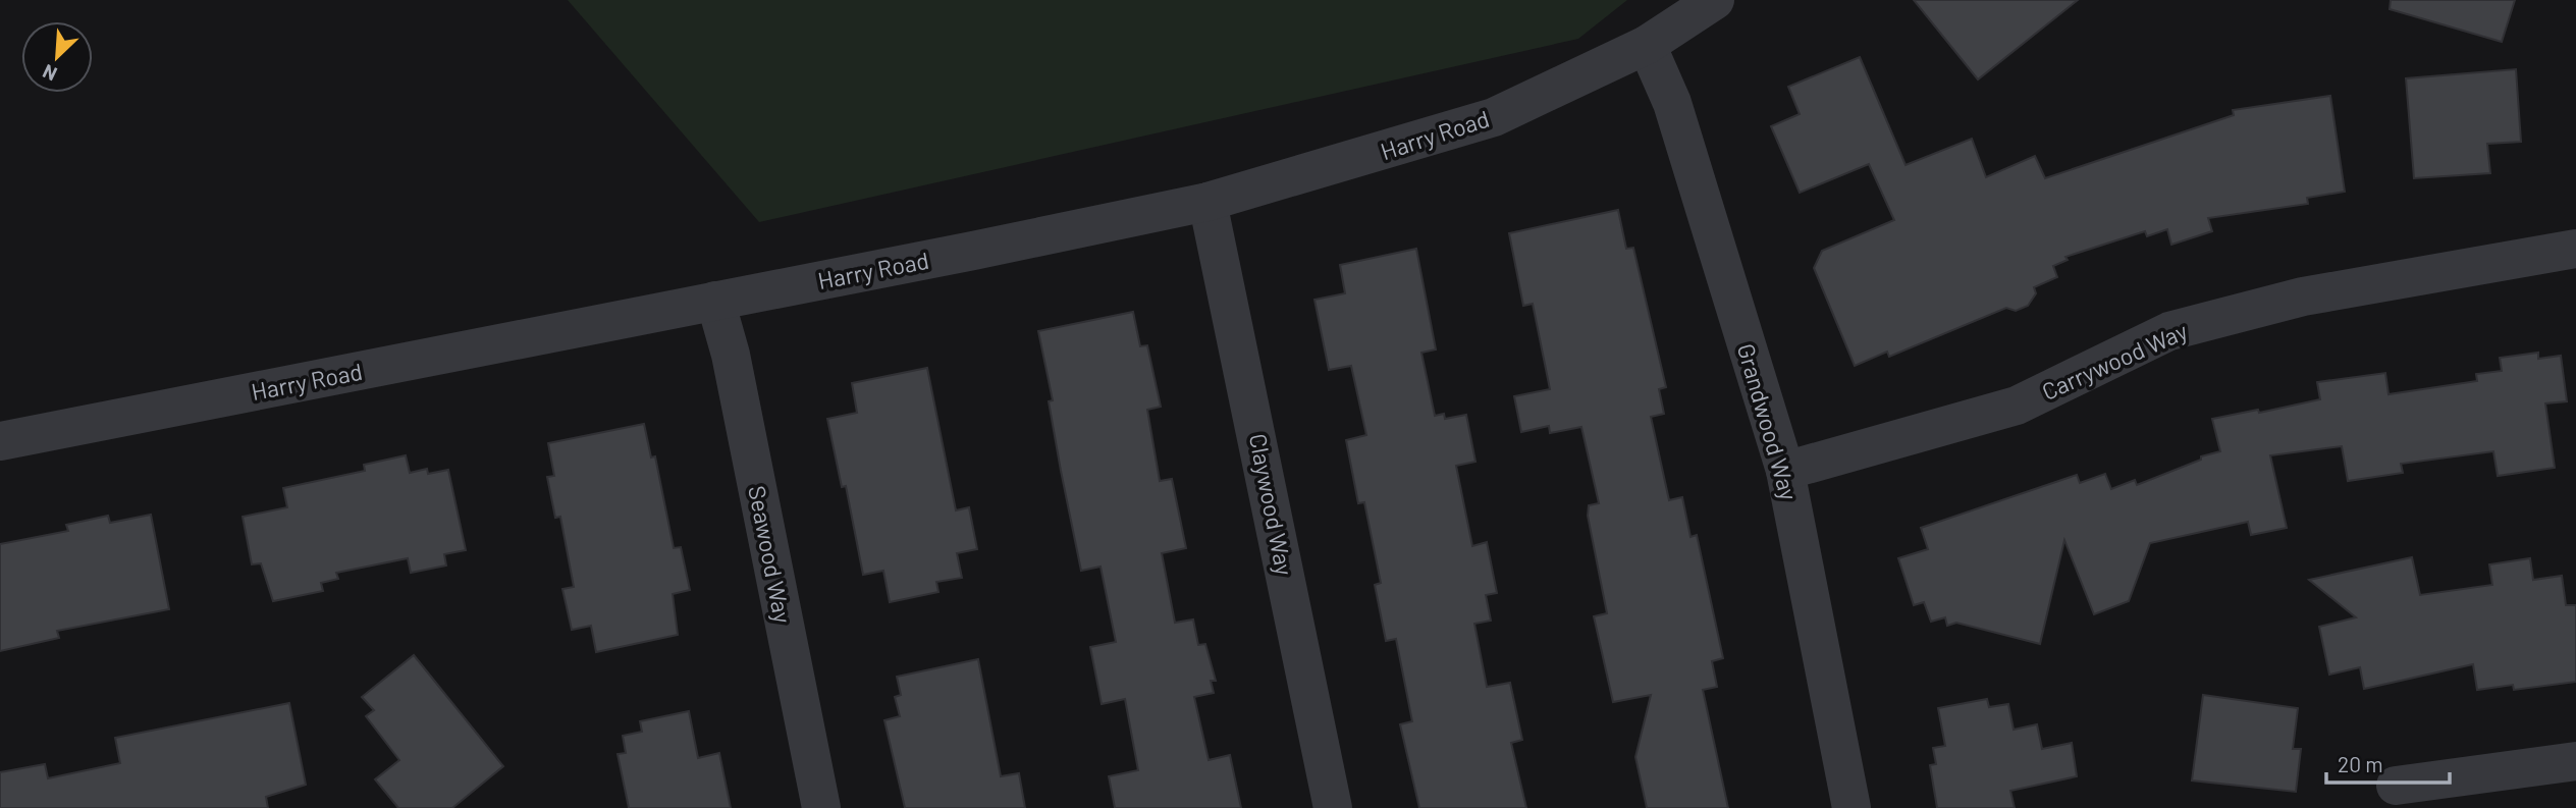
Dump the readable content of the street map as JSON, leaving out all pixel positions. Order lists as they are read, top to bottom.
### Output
{
  "streets": {
    "street": [
      "Harry Road",
      "Carrywood Way",
      "Grandwood Way",
      "Claywood Way",
      "Seawood Way"
    ]
  },
  "crossings": [
    ["Harry Road", "Grandwood Way"],
    ["Harry Road", "Claywood Way"],
    ["Harry Road", "Seawood Way"],
    ["Carrywood Way", "Grandwood Way"]
  ],
  "scale_bar": "20 m",
  "north": "bottom left"
}
